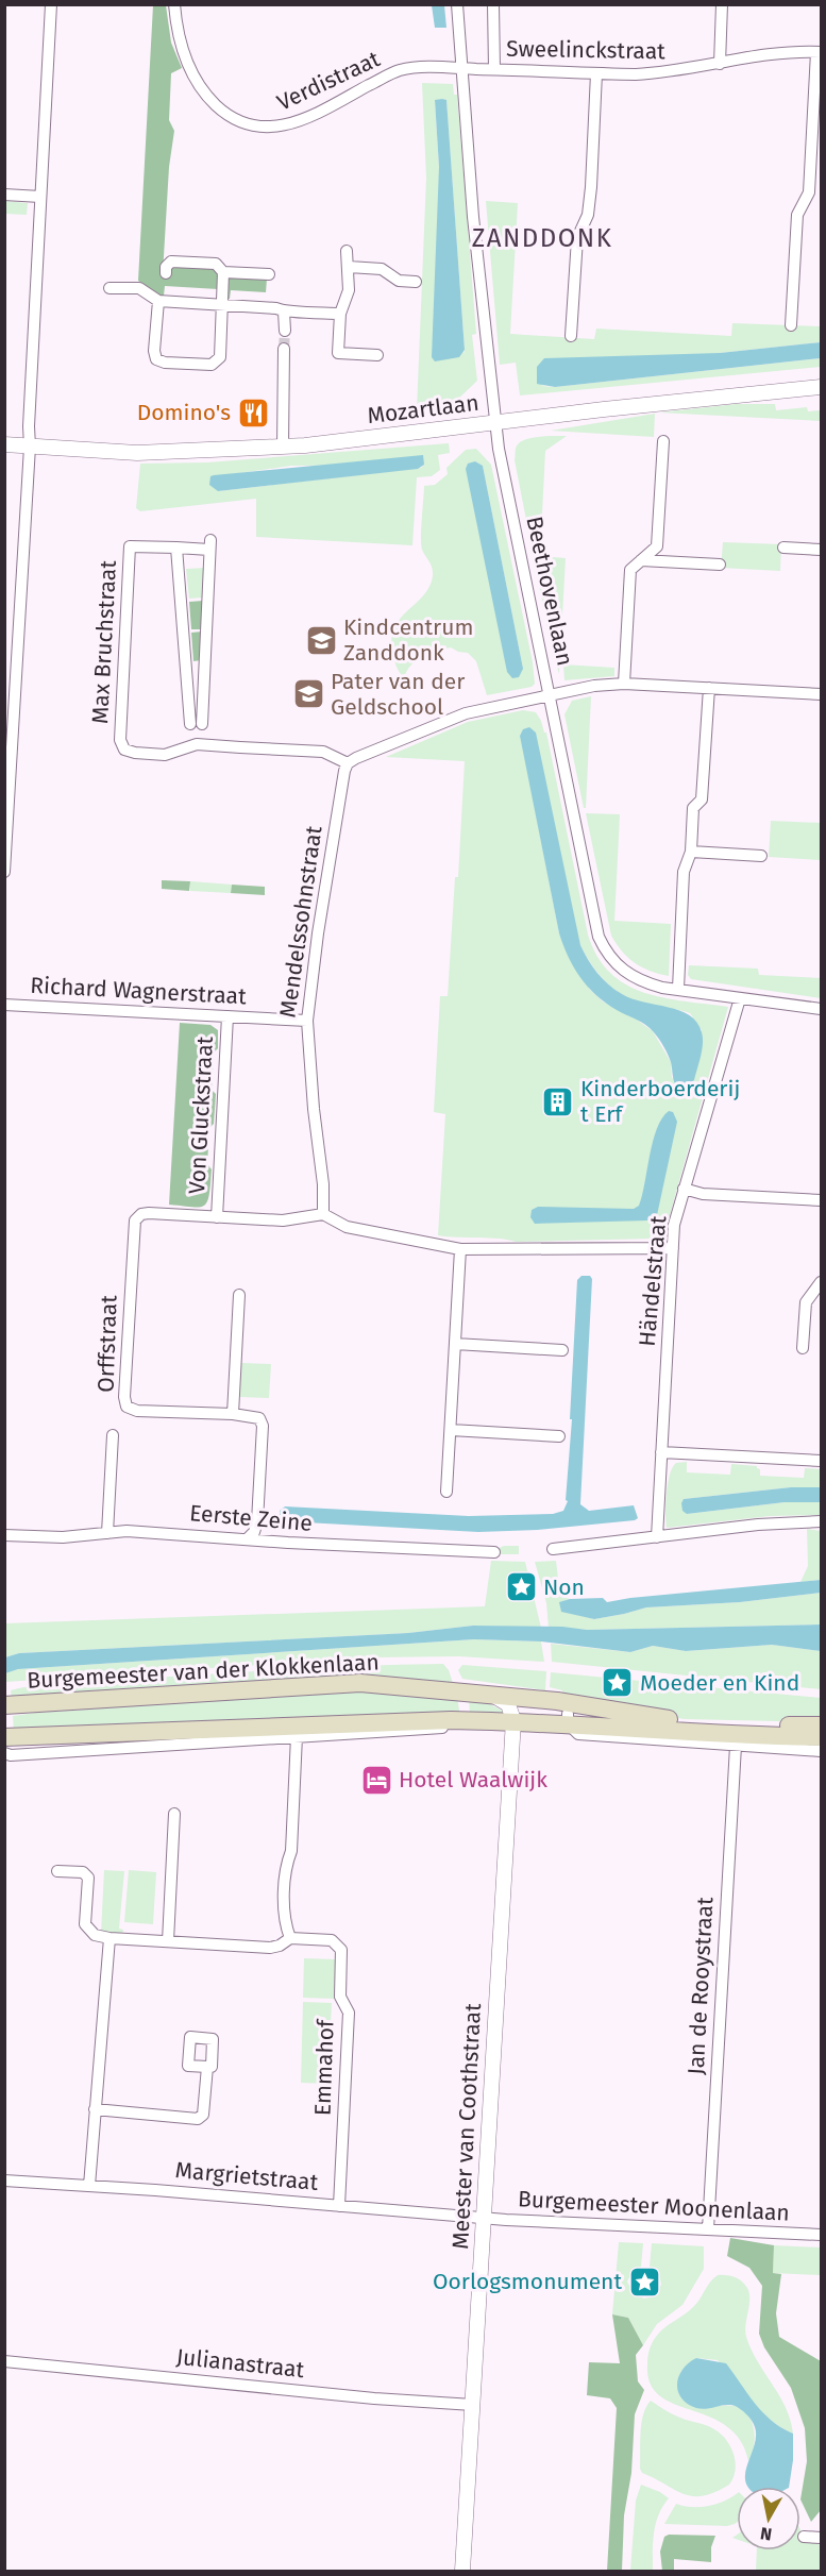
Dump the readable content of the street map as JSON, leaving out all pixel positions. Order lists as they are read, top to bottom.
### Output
{
  "streets": {
    "main road": ["Burgemeester van der Klokkenlaan"],
    "street": [
      "Sweelinckstraat",
      "Verdistraat",
      "Mozartlaan",
      "Beethovenlaan",
      "Max Bruchstraat",
      "Mendelssohnstraat",
      "Richard Wagnerstraat",
      "Von Gluckstraat",
      "Händelstraat",
      "Orffstraat",
      "Eerste Zeine",
      "Jan de Rooystraat",
      "Emmahof",
      "Meester van Coothstraat",
      "Margrietstraat",
      "Burgemeester Moonenlaan",
      "Julianastraat"
    ]
  },
  "crossings": [
    ["Sweelinckstraat", "Verdistraat"],
    ["Sweelinckstraat", "Beethovenlaan"],
    ["Verdistraat", "Beethovenlaan"],
    ["Mozartlaan", "Beethovenlaan"],
    ["Beethovenlaan", "Händelstraat"],
    ["Max Bruchstraat", "Mendelssohnstraat"],
    ["Mendelssohnstraat", "Richard Wagnerstraat"],
    ["Richard Wagnerstraat", "Von Gluckstraat"],
    ["Von Gluckstraat", "Orffstraat"],
    ["Burgemeester van der Klokkenlaan", "Jan de Rooystraat"],
    ["Burgemeester van der Klokkenlaan", "Meester van Coothstraat"],
    ["Jan de Rooystraat", "Burgemeester Moonenlaan"],
    ["Emmahof", "Margrietstraat"],
    ["Meester van Coothstraat", "Margrietstraat"],
    ["Meester van Coothstraat", "Burgemeester Moonenlaan"],
    ["Meester van Coothstraat", "Julianastraat"],
    ["Margrietstraat", "Burgemeester Moonenlaan"]
  ],
  "districts": ["ZANDDONK"],
  "places": {
    "restaurant": ["Domino's"],
    "school or university": ["Kindcentrum Zanddonk", "Pater van der Geldschool"],
    "building": ["Kinderboerderij t Erf"],
    "place": ["Non", "Moeder en Kind", "Oorlogsmonument"],
    "hotel": ["Hotel Waalwijk"]
  },
  "north": "bottom"
}
